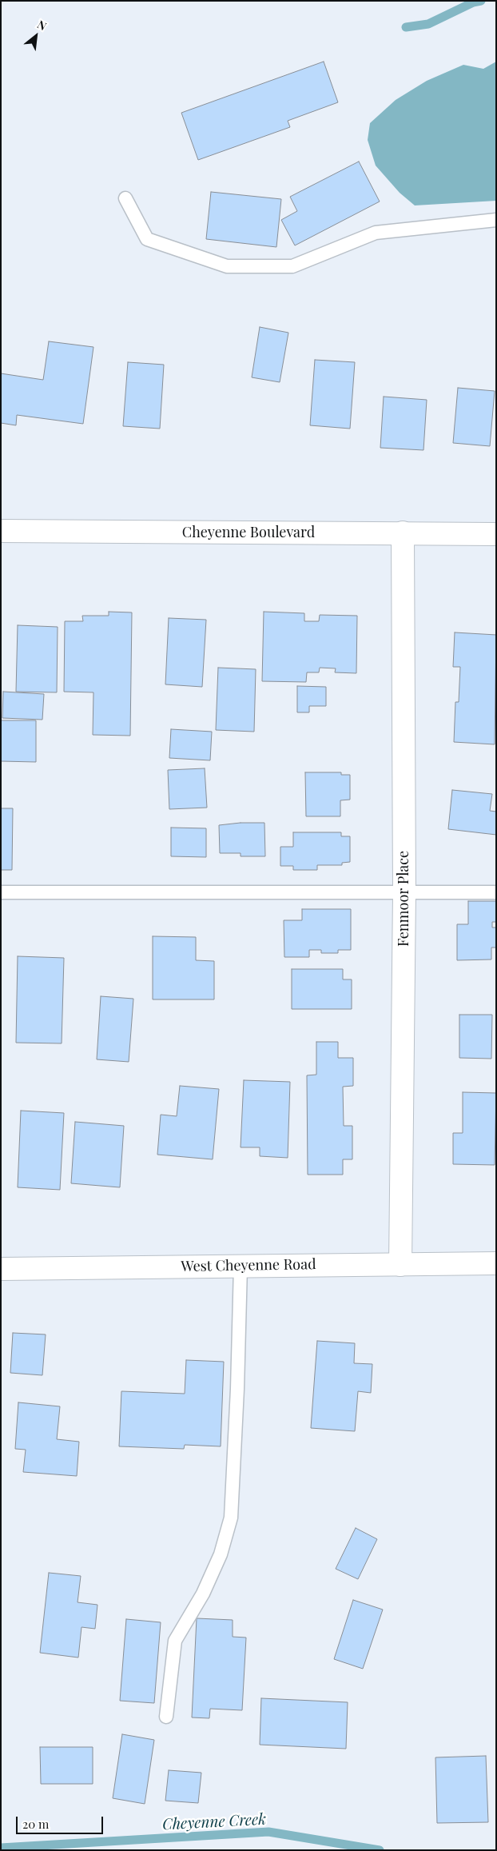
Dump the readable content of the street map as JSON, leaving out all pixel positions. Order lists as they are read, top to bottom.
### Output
{
  "streets": {
    "main road": ["Cheyenne Boulevard", "Fenmoor Place", "West Cheyenne Road"]
  },
  "crossings": [
    ["Cheyenne Boulevard", "Fenmoor Place"],
    ["Fenmoor Place", "West Cheyenne Road"]
  ],
  "water": ["Cheyenne Creek"],
  "scale_bar": "20 m",
  "north": "top right"
}
